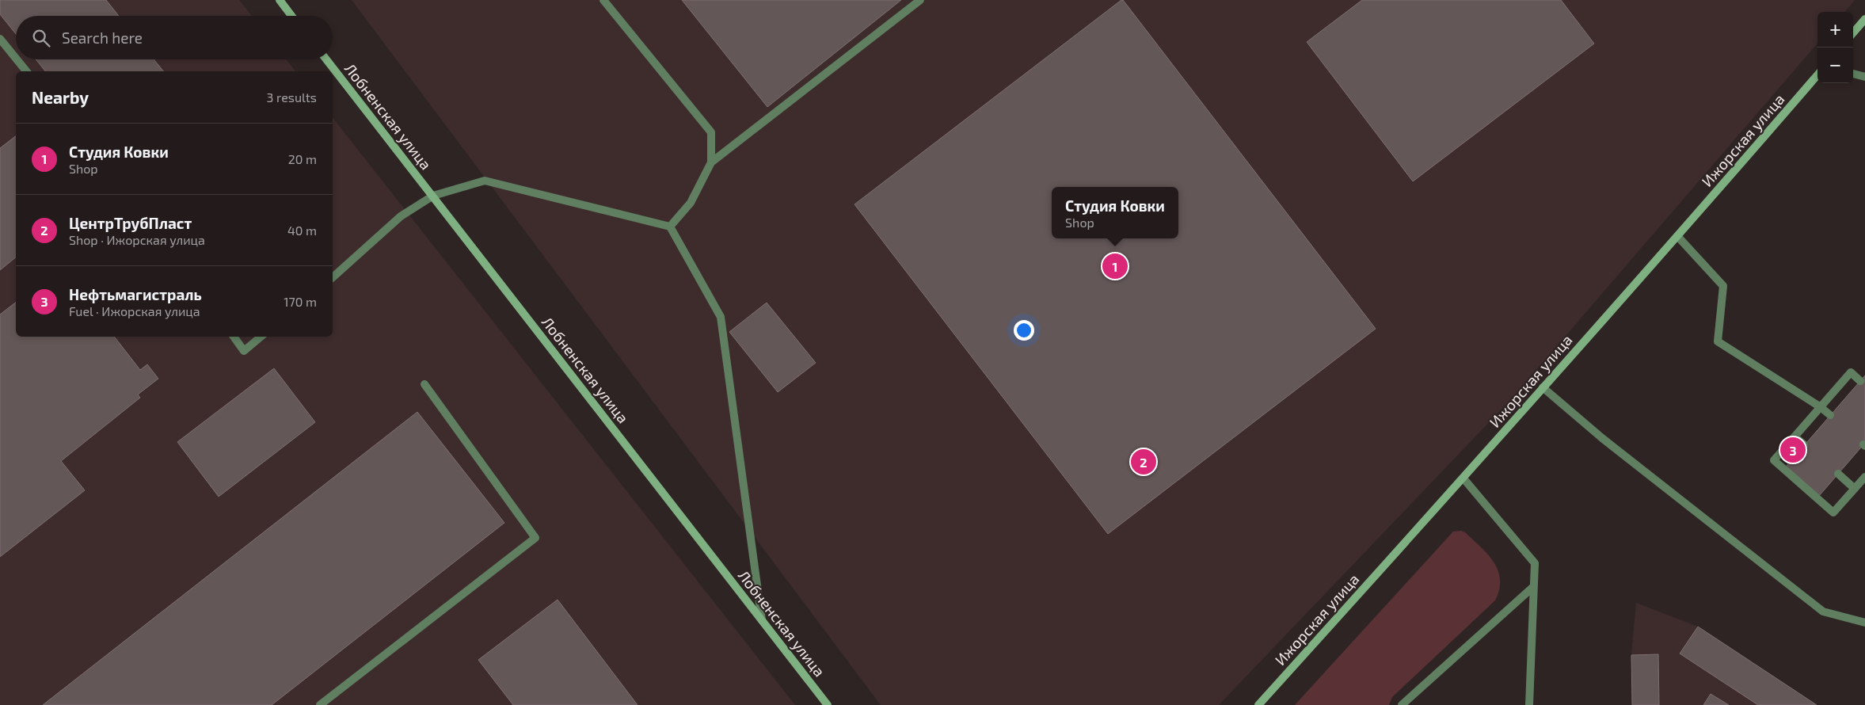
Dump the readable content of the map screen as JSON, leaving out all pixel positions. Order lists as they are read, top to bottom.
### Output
{
  "streets": {
    "street": ["Лобненская улица", "Ижорская улица"]
  },
  "page": {
    "map_buttons": ["+", "−"],
    "search": "Search here",
    "heading": ["Nearby", "3 results"],
    "list": [
      {
        "mark": "1",
        "name": "Студия Ковки",
        "note": "Shop",
        "value": "20 m"
      },
      {
        "mark": "2",
        "name": "ЦентрТрубПласт",
        "note": "Shop · Ижорская улица",
        "value": "40 m"
      },
      {
        "mark": "3",
        "name": "Нефтьмагистраль",
        "note": "Fuel · Ижорская улица",
        "value": "170 m"
      }
    ],
    "popup": ["Студия Ковки", "Shop"],
    "pins": ["1", "3", "2"]
  }
}
